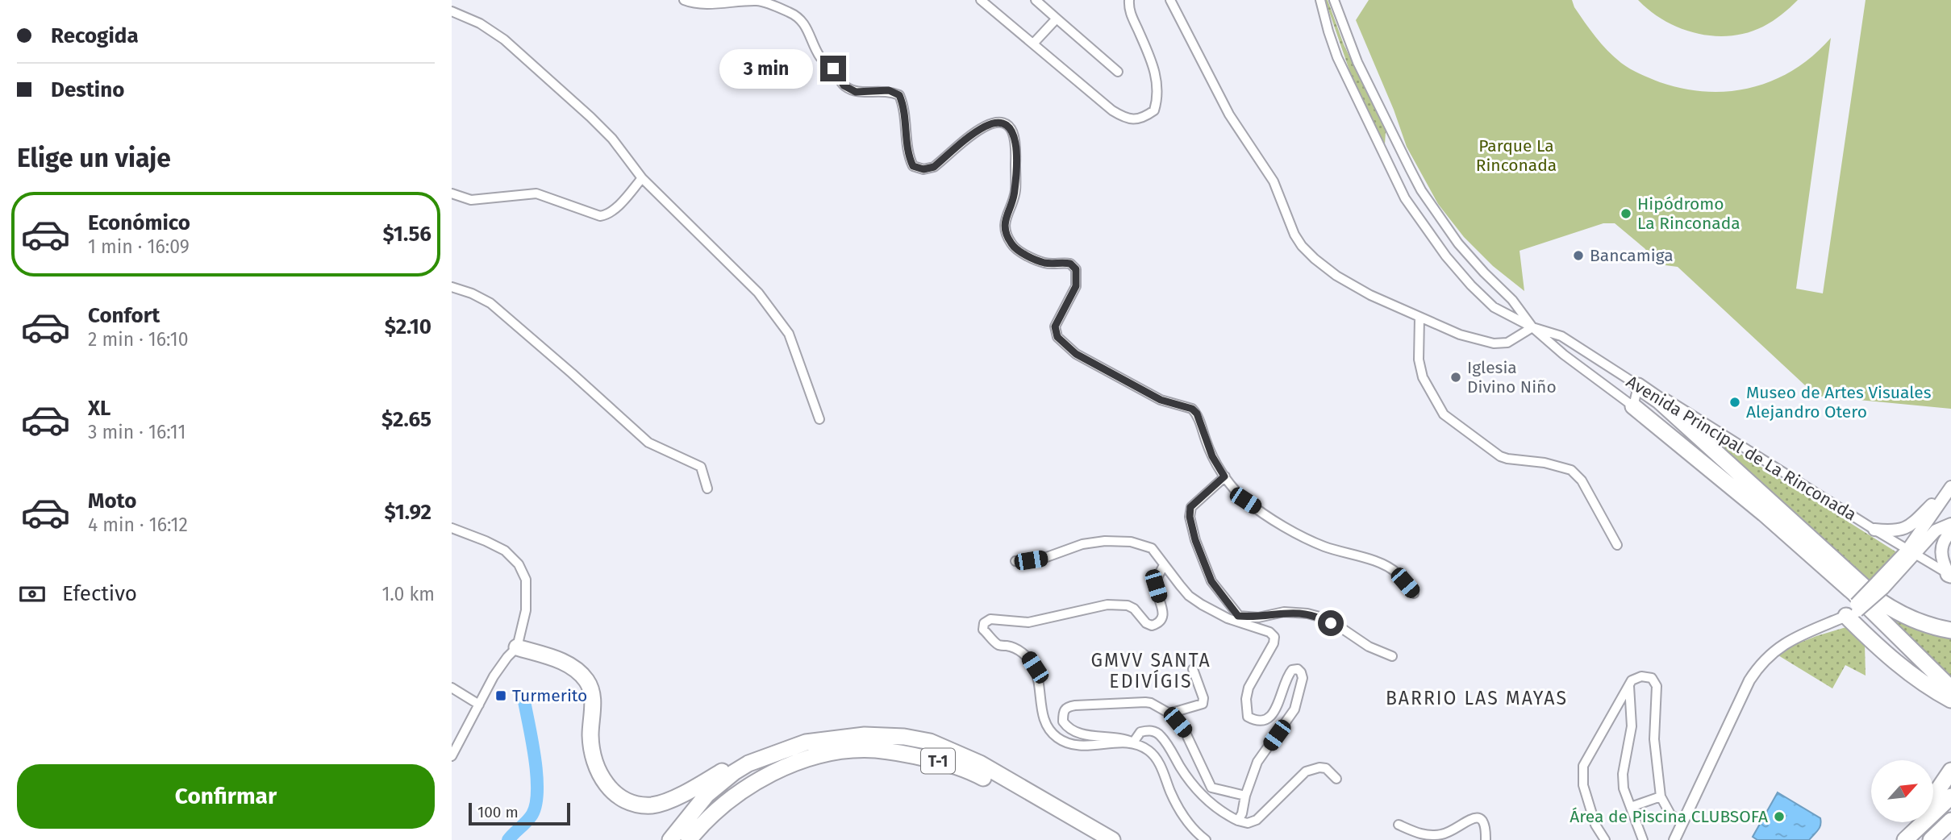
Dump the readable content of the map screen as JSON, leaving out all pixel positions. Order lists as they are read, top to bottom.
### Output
{
  "streets": {
    "highway": ["T-1"],
    "street": ["Avenida Principal de La Rinconada"]
  },
  "districts": ["GMVV SANTA EDIVÍGIS", "BARRIO LAS MAYAS"],
  "parks": ["Parque La Rinconada"],
  "places": {
    "other": [
      "Hipódromo La Rinconada",
      "Bancamiga",
      "Iglesia Divino Niño",
      "Museo de Artes Visuales Alejandro Otero",
      "Área de Piscina CLUBSOFA"
    ],
    "transit": ["Turmerito"]
  },
  "scale_bar": "100 m",
  "north": "top right",
  "page": {
    "banner": ["Recogida", "Destino"],
    "bubble": "3 min",
    "heading": "Elige un viaje",
    "list": [
      {
        "name": "Económico",
        "note": "1 min · 16:09",
        "value": "$1.56"
      },
      {
        "name": "Confort",
        "note": "2 min · 16:10",
        "value": "$2.10"
      },
      {
        "name": "XL",
        "note": "3 min · 16:11",
        "value": "$2.65"
      },
      {
        "name": "Moto",
        "note": "4 min · 16:12",
        "value": "$1.92"
      }
    ],
    "pay": ["Efectivo", "1.0 km"],
    "buttons": "Confirmar",
    "scale": "100 m"
  }
}
